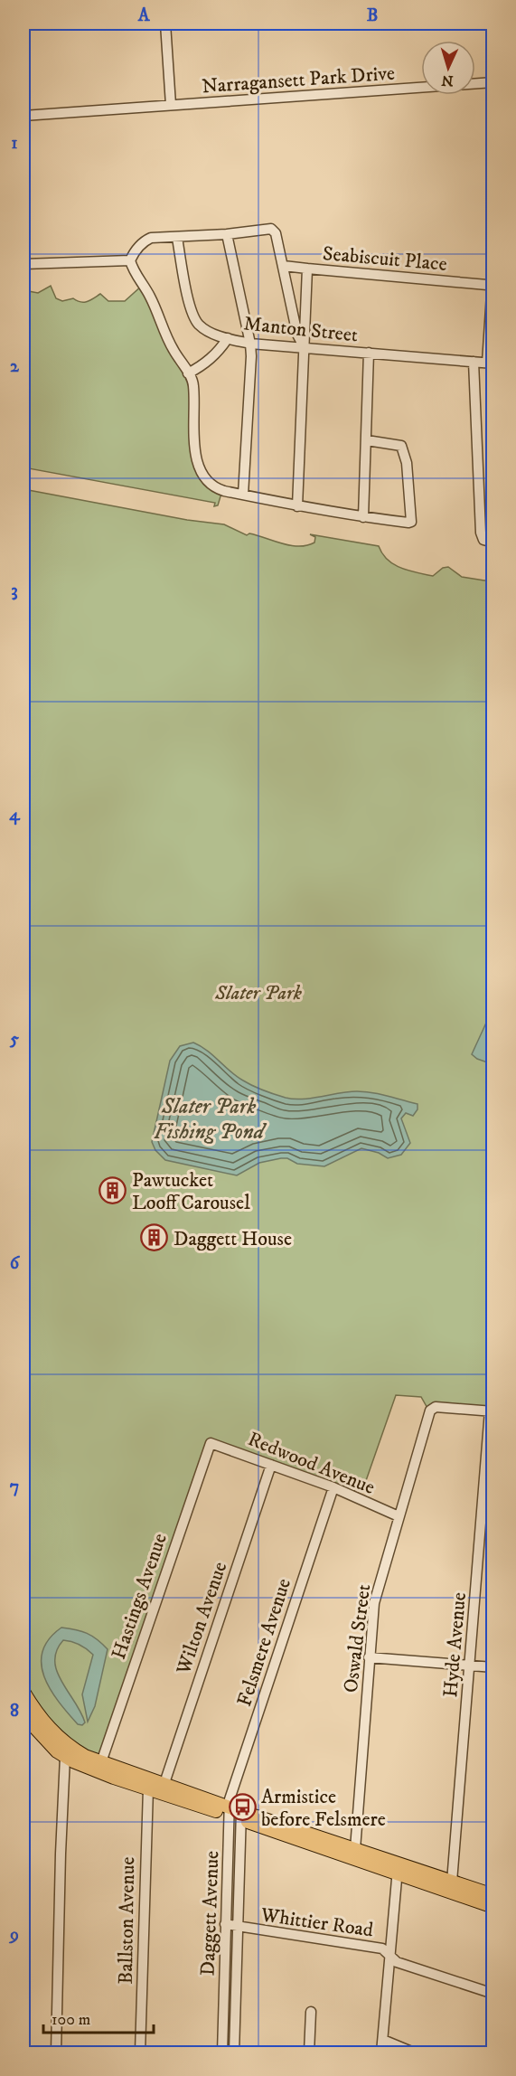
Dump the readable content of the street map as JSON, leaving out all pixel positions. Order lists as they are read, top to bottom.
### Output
{
  "streets": {
    "street": [
      "Narragansett Park Drive",
      "Seabiscuit Place",
      "Manton Street",
      "Redwood Avenue",
      "Hastings Avenue",
      "Wilton Avenue",
      "Oswald Street",
      "Felsmere Avenue",
      "Hyde Avenue",
      "Daggett Avenue",
      "Ballston Avenue",
      "Whittier Road"
    ]
  },
  "crossings": [
    ["Seabiscuit Place", "Manton Street"],
    ["Redwood Avenue", "Hastings Avenue"],
    ["Redwood Avenue", "Wilton Avenue"],
    ["Redwood Avenue", "Oswald Street"],
    ["Redwood Avenue", "Felsmere Avenue"],
    ["Oswald Street", "Hyde Avenue"],
    ["Felsmere Avenue", "Daggett Avenue"],
    ["Daggett Avenue", "Whittier Road"]
  ],
  "water": ["Slater Park Fishing Pond"],
  "parks": ["Slater Park"],
  "places": {
    "building": ["Pawtucket Looff Carousel", "Daggett House"],
    "bus stop": ["Armistice before Felsmere"]
  },
  "scale_bar": "100 m",
  "north": "bottom",
  "grid": {
    "columns": ["A", "B"],
    "rows": [
      "1",
      "2",
      "3",
      "4",
      "5",
      "6",
      "7",
      "8",
      "9"
    ]
  }
}
